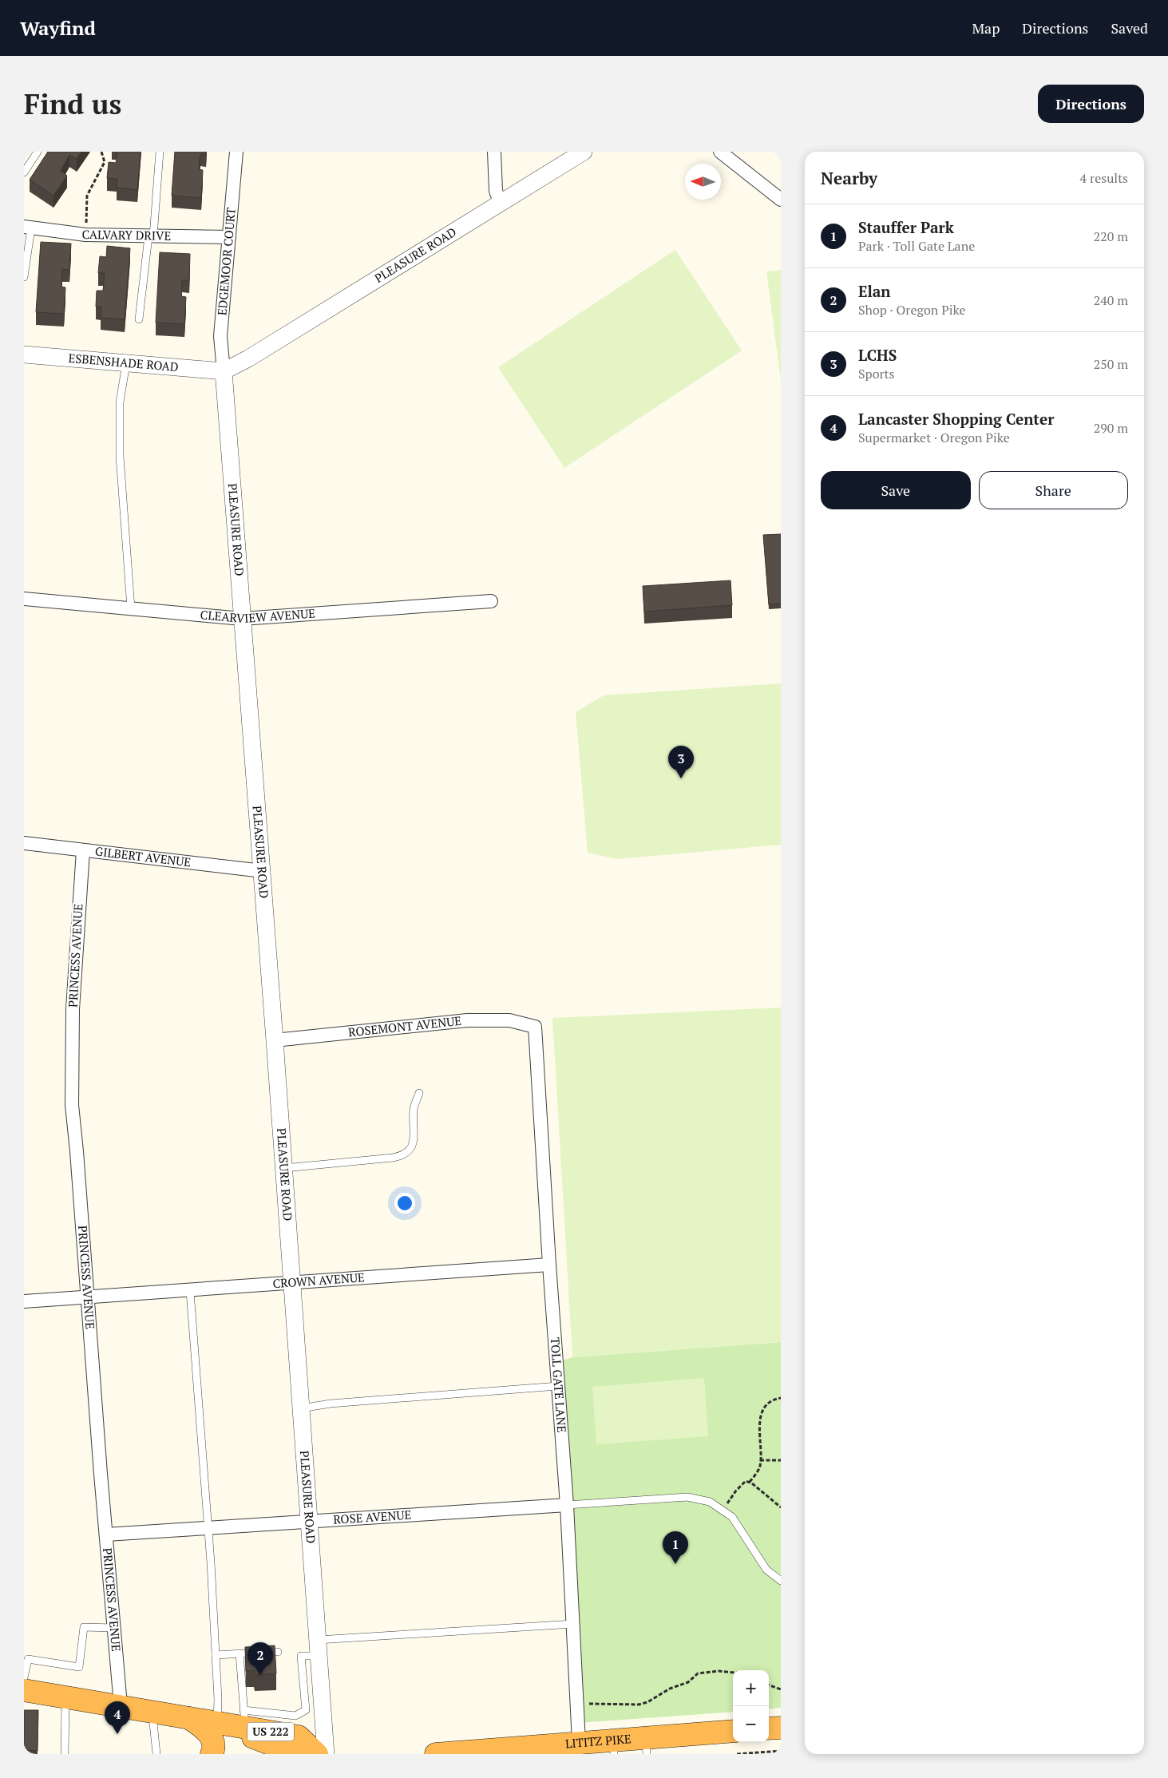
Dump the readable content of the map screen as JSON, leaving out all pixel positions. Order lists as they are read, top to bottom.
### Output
{
  "streets": {
    "highway": ["US 222", "LITITZ PIKE"],
    "street": [
      "CALVARY DRIVE",
      "PLEASURE ROAD",
      "EDGEMOOR COURT",
      "ESBENSHADE ROAD",
      "CLEARVIEW AVENUE",
      "GILBERT AVENUE",
      "PRINCESS AVENUE",
      "ROSEMONT AVENUE",
      "CROWN AVENUE",
      "TOLL GATE LANE",
      "ROSE AVENUE"
    ]
  },
  "crossings": [
    ["CALVARY DRIVE", "EDGEMOOR COURT"],
    ["PLEASURE ROAD", "EDGEMOOR COURT"],
    ["PLEASURE ROAD", "ESBENSHADE ROAD"],
    ["PLEASURE ROAD", "CLEARVIEW AVENUE"],
    ["PLEASURE ROAD", "GILBERT AVENUE"],
    ["PLEASURE ROAD", "ROSEMONT AVENUE"],
    ["PLEASURE ROAD", "CROWN AVENUE"],
    ["PLEASURE ROAD", "ROSE AVENUE"],
    ["EDGEMOOR COURT", "ESBENSHADE ROAD"],
    ["GILBERT AVENUE", "PRINCESS AVENUE"],
    ["PRINCESS AVENUE", "CROWN AVENUE"],
    ["PRINCESS AVENUE", "ROSE AVENUE"],
    ["PRINCESS AVENUE", "US 222"],
    ["ROSEMONT AVENUE", "TOLL GATE LANE"],
    ["CROWN AVENUE", "TOLL GATE LANE"],
    ["TOLL GATE LANE", "ROSE AVENUE"],
    ["TOLL GATE LANE", "LITITZ PIKE"]
  ],
  "north": "left",
  "page": {
    "header": "Wayfind",
    "nav": ["Map", "Directions", "Saved"],
    "buttons": [
      "Directions",
      ["Save", "Share"]
    ],
    "title": "Find us",
    "heading": ["Nearby", "4 results"],
    "list": [
      {
        "mark": "1",
        "name": "Stauffer Park",
        "note": "Park · Toll Gate Lane",
        "value": "220 m"
      },
      {
        "mark": "2",
        "name": "Elan",
        "note": "Shop · Oregon Pike",
        "value": "240 m"
      },
      {
        "mark": "3",
        "name": "LCHS",
        "note": "Sports",
        "value": "250 m"
      },
      {
        "mark": "4",
        "name": "Lancaster Shopping Center",
        "note": "Supermarket · Oregon Pike",
        "value": "290 m"
      }
    ],
    "pins": [
      "3",
      "1",
      "2",
      "4"
    ],
    "map_buttons": ["+", "−"]
  }
}
